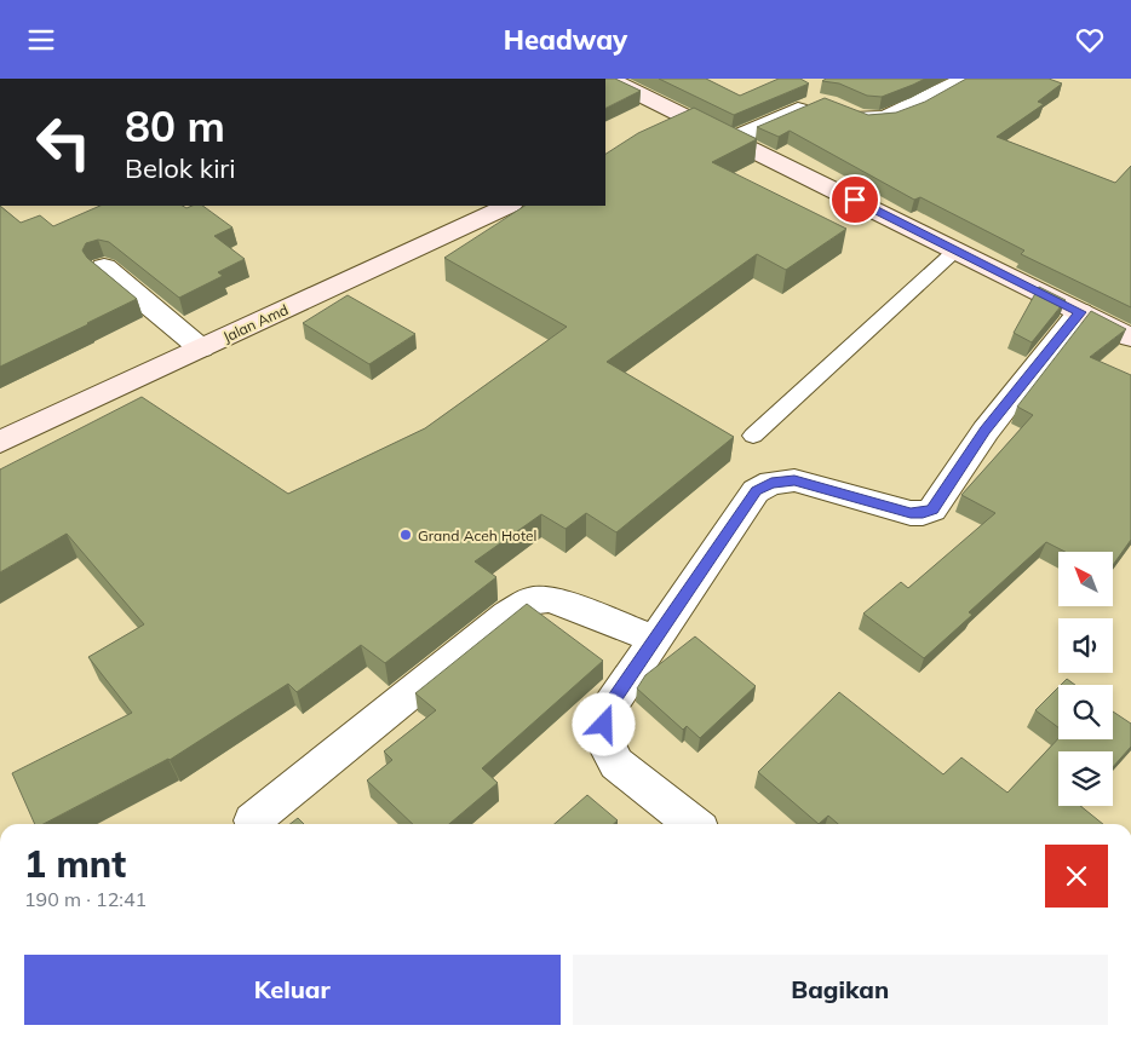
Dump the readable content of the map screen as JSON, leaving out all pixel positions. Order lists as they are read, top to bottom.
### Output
{
  "streets": {
    "main road": ["Jalan Amd"]
  },
  "places": ["Grand Aceh Hotel"],
  "north": "top left",
  "page": {
    "header": "Headway",
    "turn": ["80 m", "Belok kiri"],
    "heading": ["1 mnt", "190 m · 12:41"],
    "buttons": ["Keluar", "Bagikan"]
  }
}
